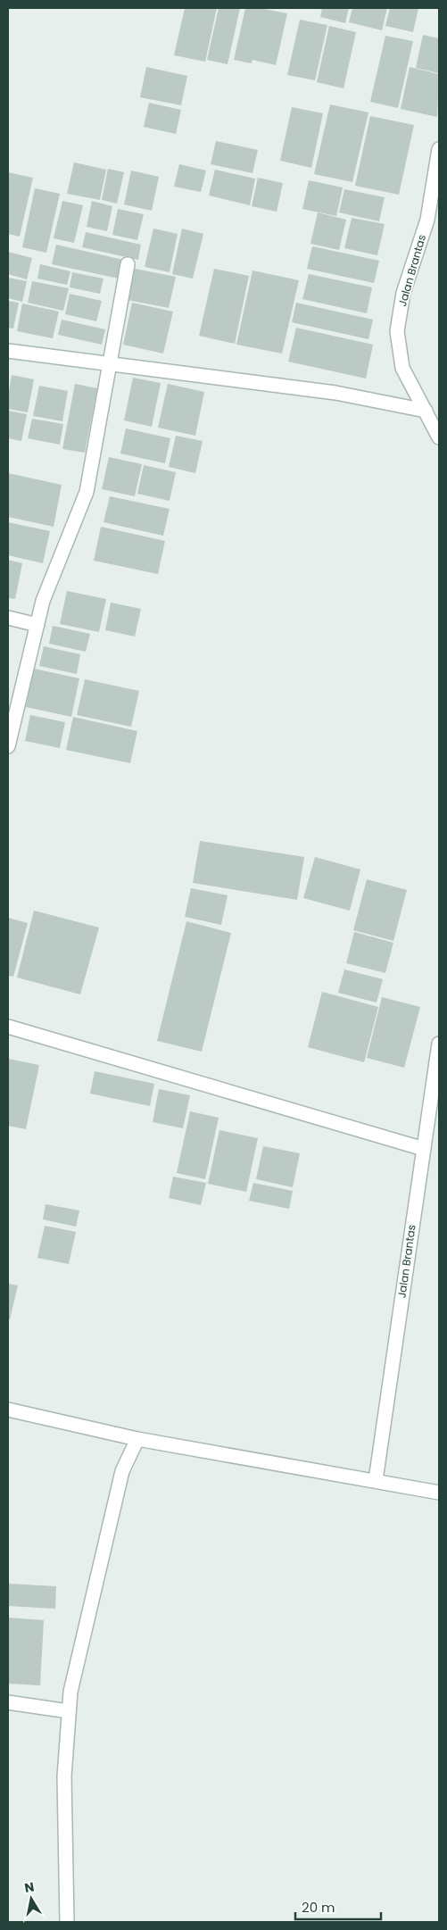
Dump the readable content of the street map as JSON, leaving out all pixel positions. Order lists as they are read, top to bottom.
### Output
{
  "streets": {
    "street": ["Jalan Brantas"]
  },
  "scale_bar": "20 m",
  "north": "top"
}
